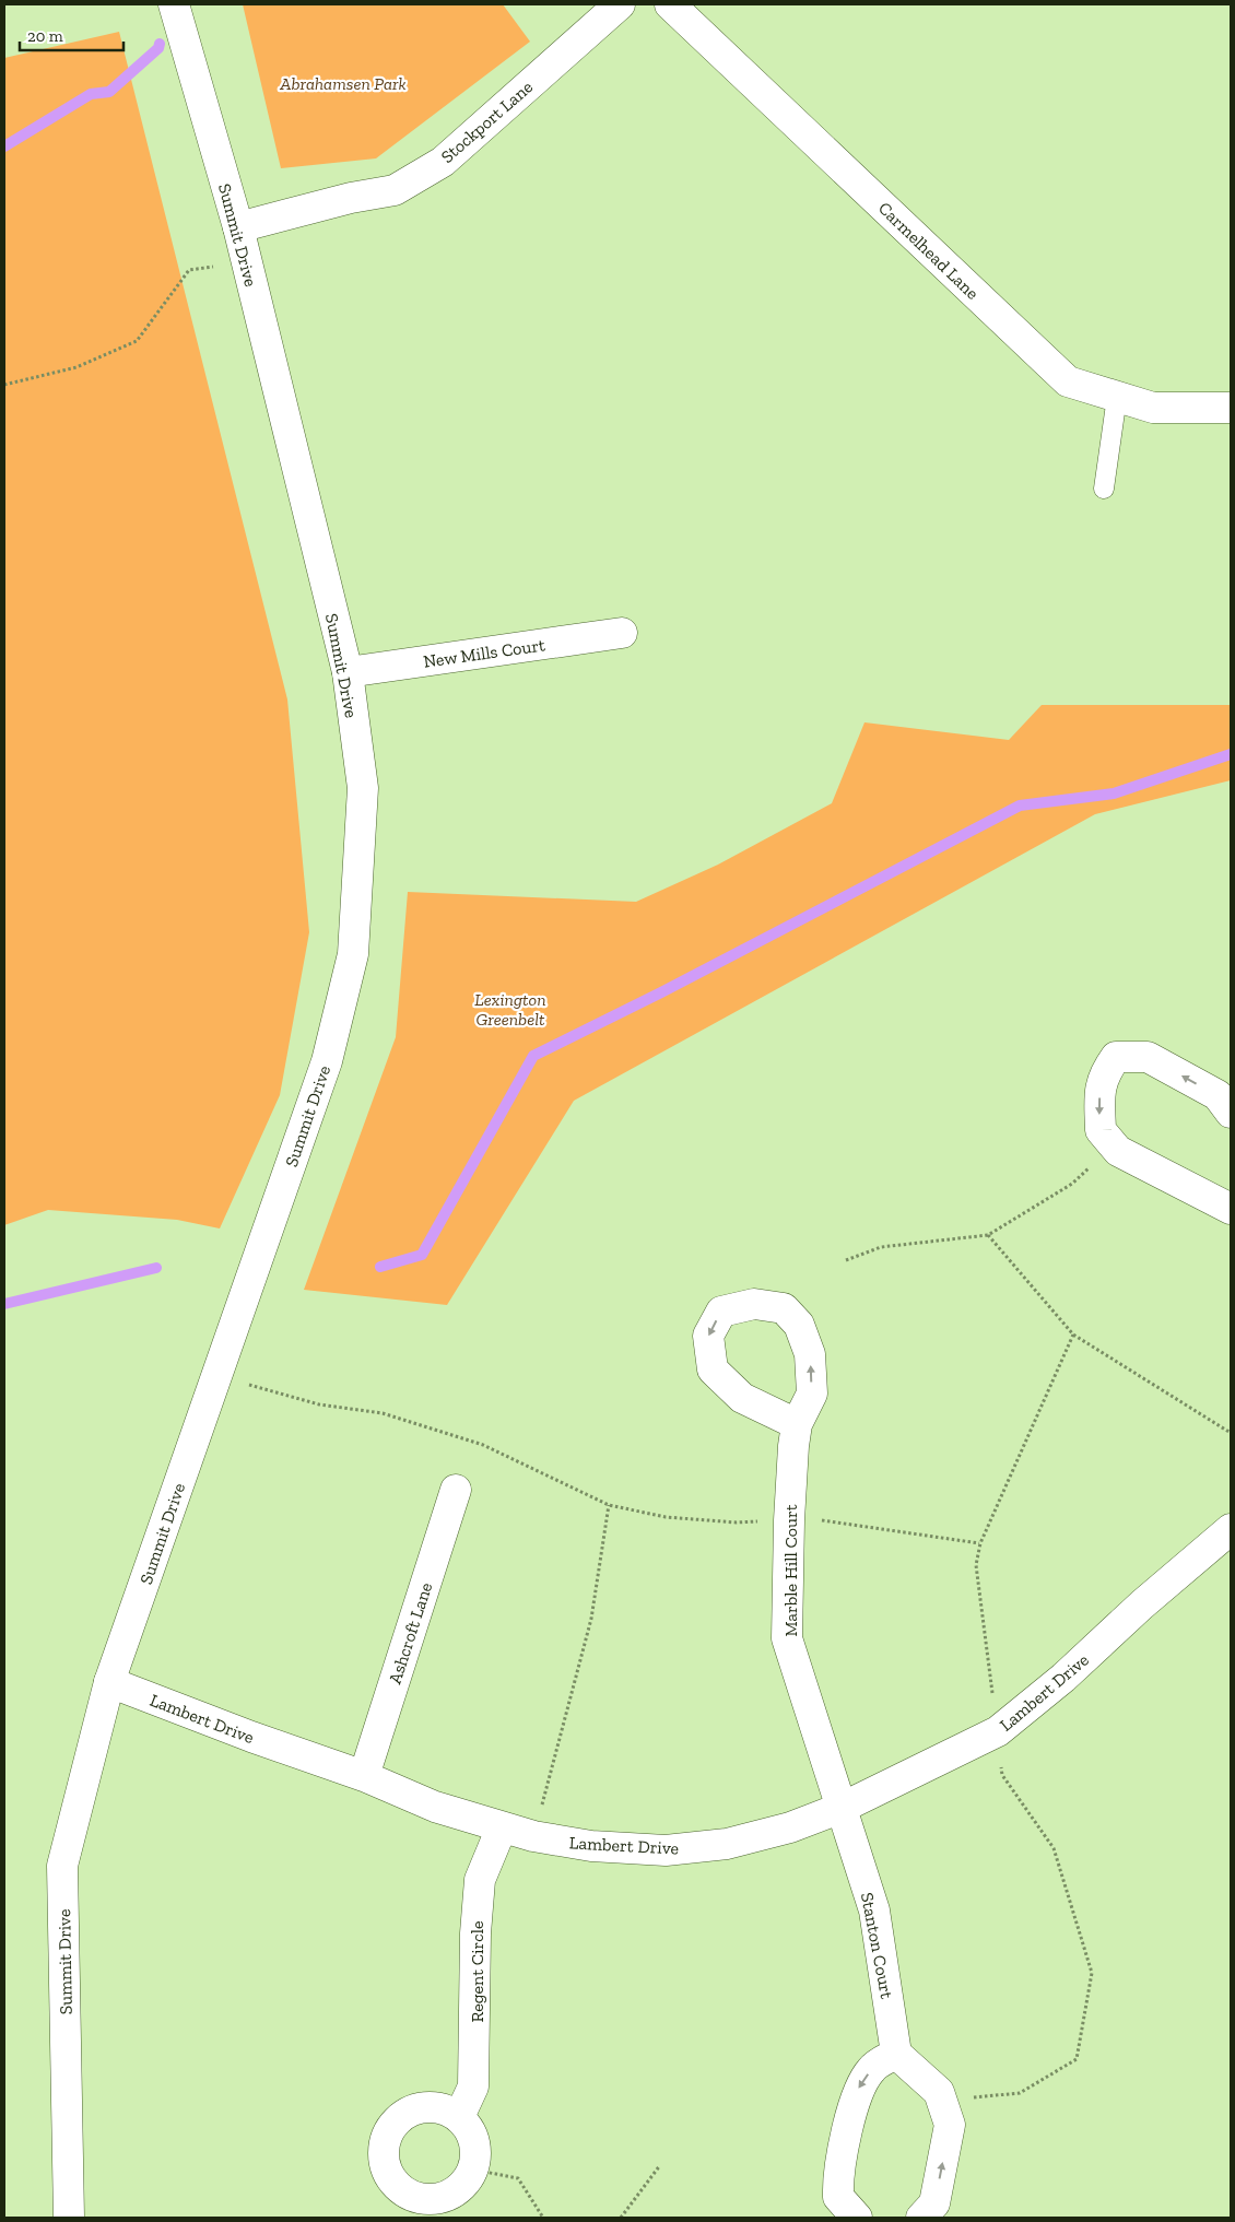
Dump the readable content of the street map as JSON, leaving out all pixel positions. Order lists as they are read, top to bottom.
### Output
{
  "streets": {
    "street": [
      "Stockport Lane",
      "Summit Drive",
      "Carmelhead Lane",
      "New Mills Court",
      "Marble Hill Court",
      "Ashcroft Lane",
      "Lambert Drive",
      "Stanton Court",
      "Regent Circle"
    ]
  },
  "crossings": [
    ["Stockport Lane", "Summit Drive"],
    ["Summit Drive", "New Mills Court"],
    ["Summit Drive", "Lambert Drive"],
    ["Marble Hill Court", "Lambert Drive"],
    ["Marble Hill Court", "Stanton Court"],
    ["Ashcroft Lane", "Lambert Drive"],
    ["Lambert Drive", "Stanton Court"],
    ["Lambert Drive", "Regent Circle"]
  ],
  "parks": ["Abrahamsen Park", "Lexington Greenbelt"],
  "scale_bar": "20 m"
}
